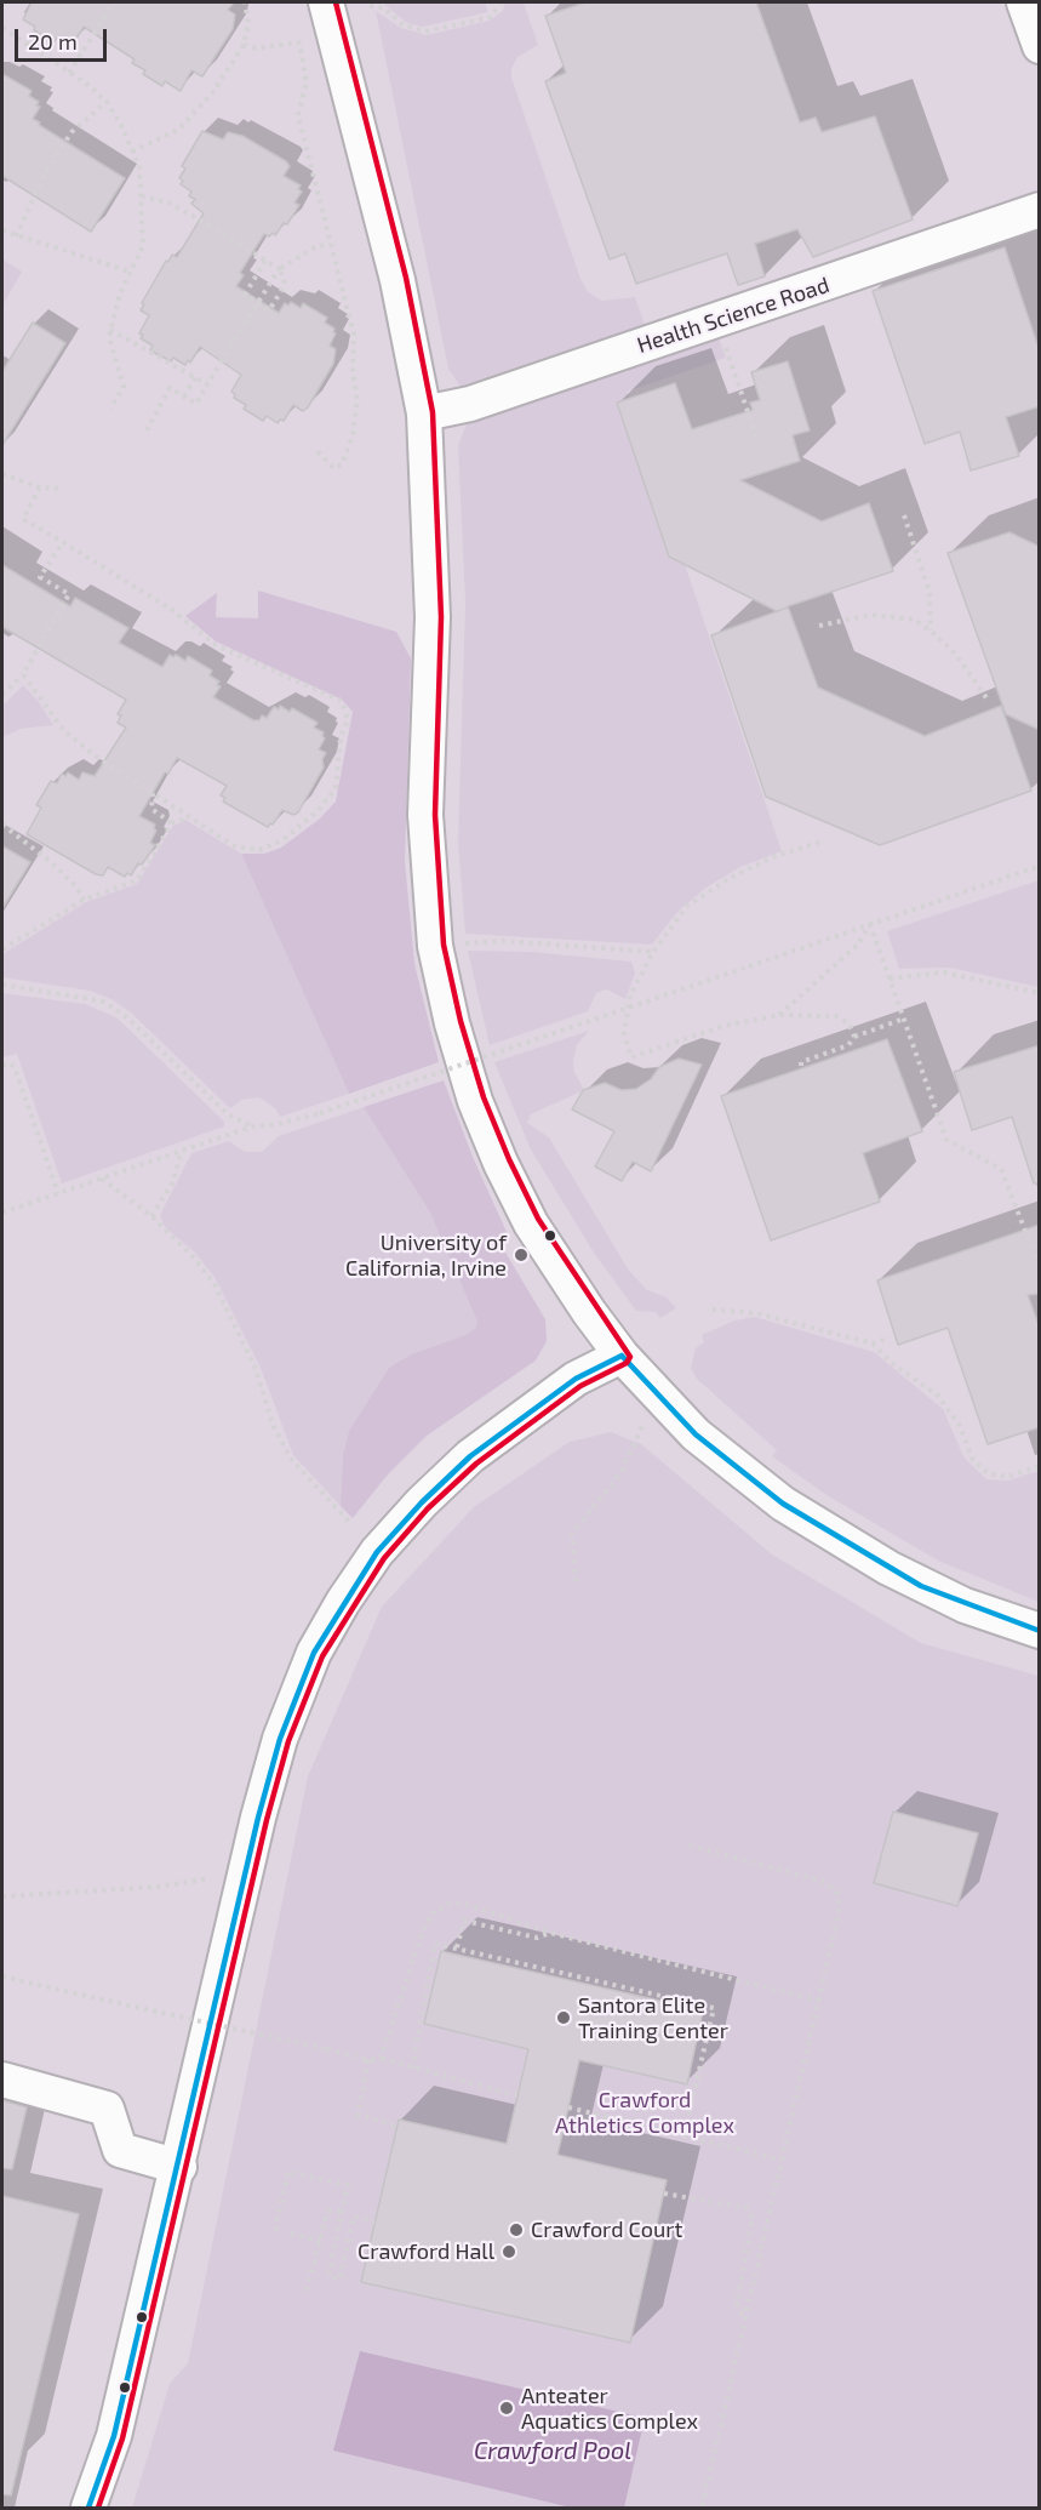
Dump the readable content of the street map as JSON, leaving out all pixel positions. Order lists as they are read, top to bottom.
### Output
{
  "streets": {
    "street": ["Health Science Road"]
  },
  "water": ["Crawford Pool"],
  "parks": ["Crawford Athletics Complex"],
  "places": [
    "University of California, Irvine",
    "Santora Elite Training Center",
    "Crawford Court",
    "Crawford Hall",
    "Anteater Aquatics Complex"
  ],
  "scale_bar": "20 m"
}
